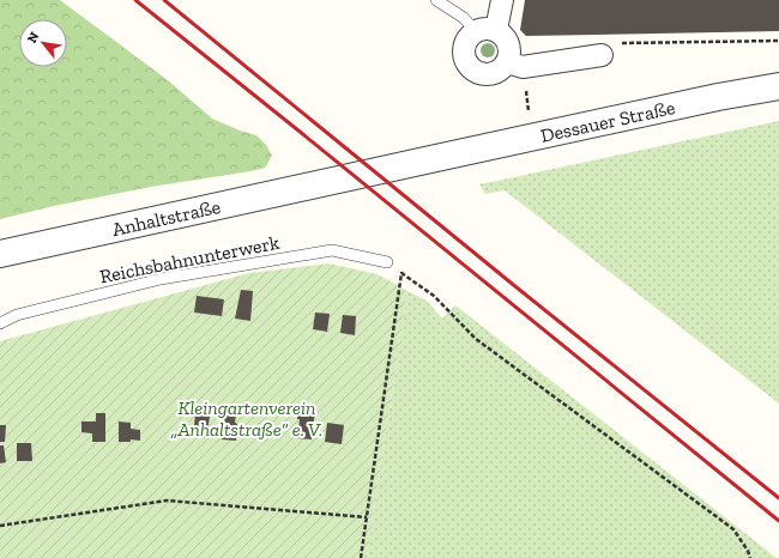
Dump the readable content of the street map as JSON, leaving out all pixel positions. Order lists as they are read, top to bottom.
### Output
{
  "streets": {
    "street": ["Dessauer Straße", "Anhaltstraße"],
    "lane": ["Reichsbahnunterwerk"]
  },
  "crossings": [
    ["Dessauer Straße", "Anhaltstraße"]
  ],
  "parks": ["Kleingartenverein „Anhaltstraße“ e. V."],
  "north": "top left"
}
